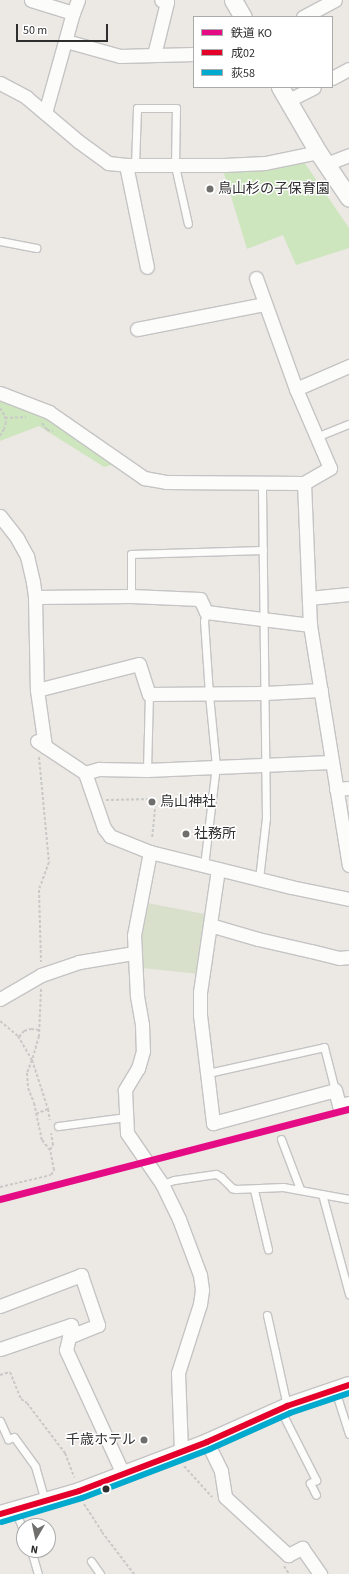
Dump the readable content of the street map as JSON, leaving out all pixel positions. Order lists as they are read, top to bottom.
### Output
{
  "places": [
    "鳥山杉の子保育園",
    "烏山神社",
    "社務所",
    "千歳ホテル"
  ],
  "lines": ["rail line KO", "transit line 成02", "transit line 荻58"],
  "legend": ["鉄道 KO", "成02", "荻58"],
  "scale_bar": "50 m",
  "north": "bottom"
}
